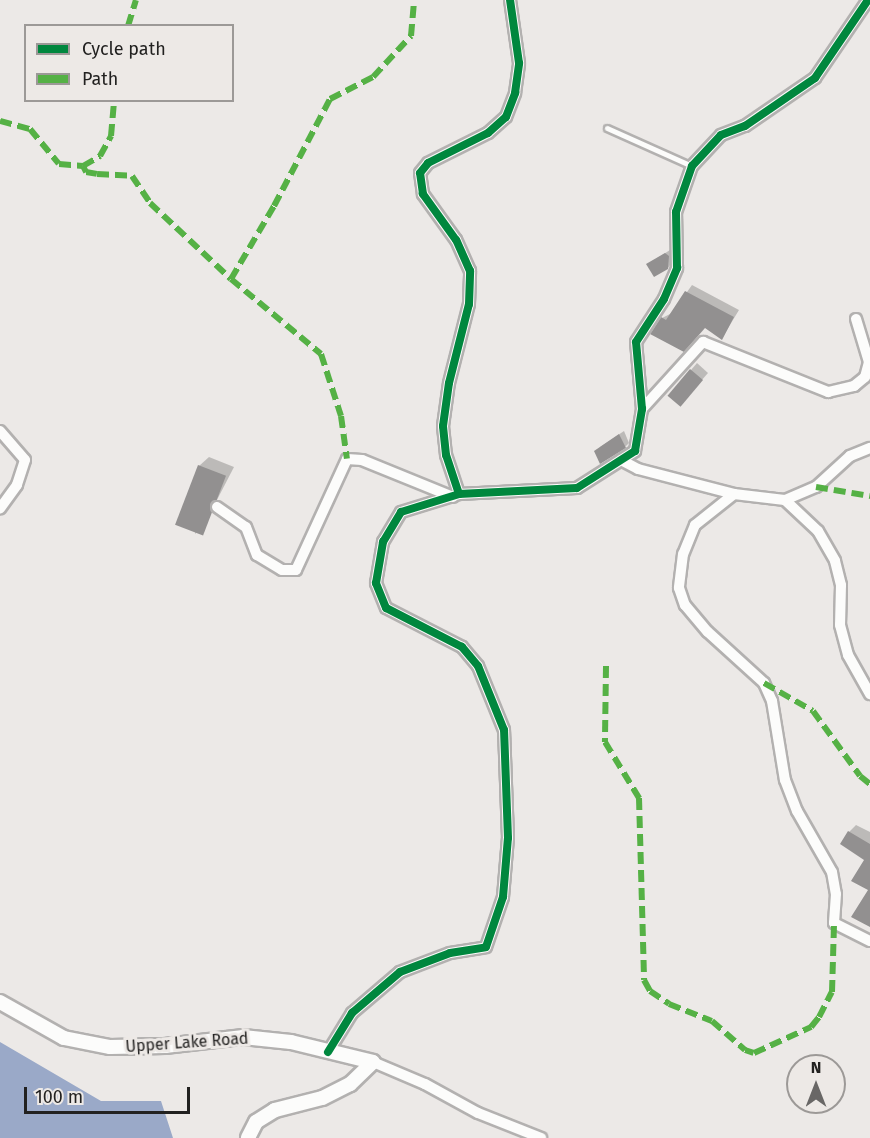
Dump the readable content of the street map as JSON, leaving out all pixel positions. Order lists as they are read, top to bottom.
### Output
{
  "streets": {
    "street": ["Upper Lake Road"]
  },
  "legend": ["Cycle path", "Path"],
  "scale_bar": "100 m",
  "north": "top"
}
